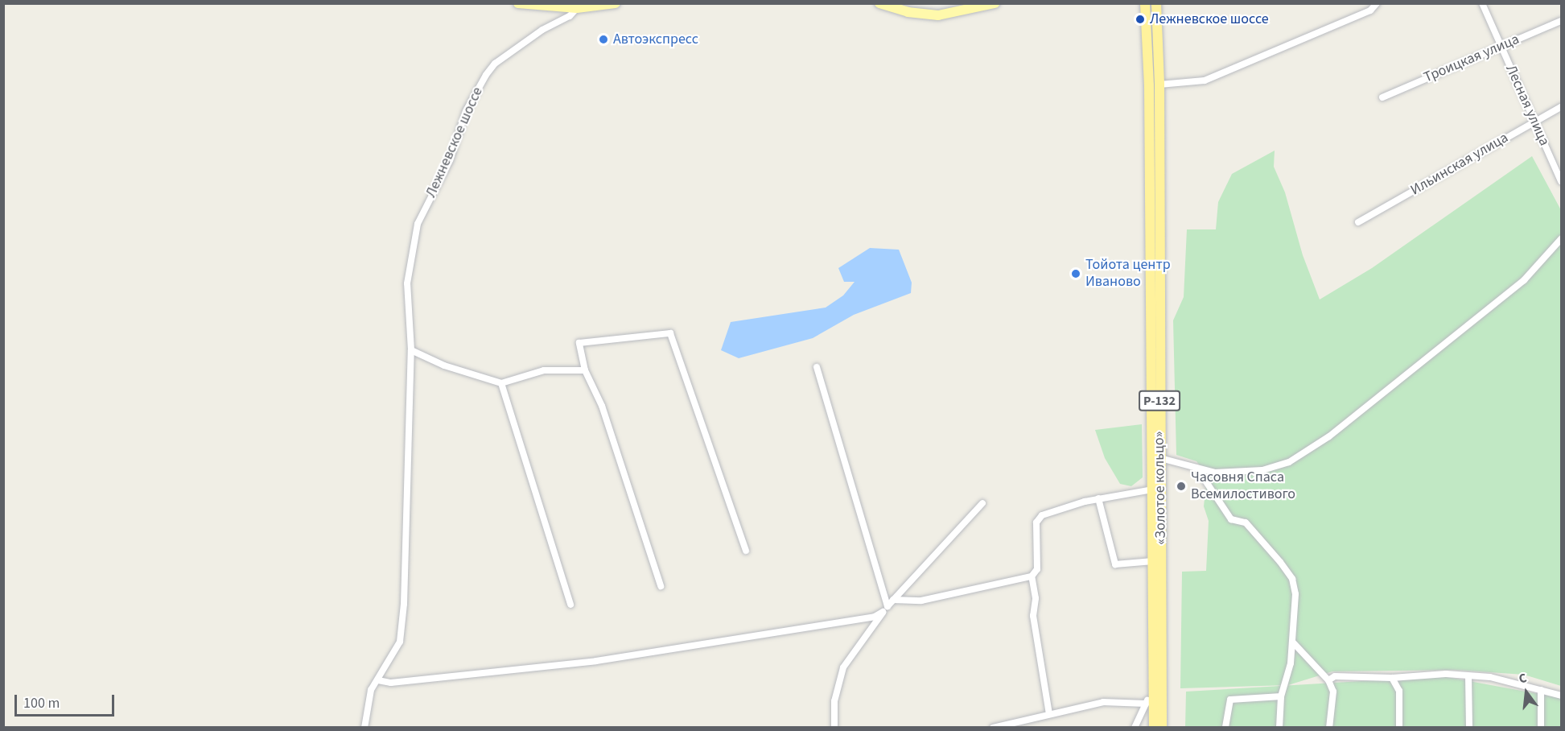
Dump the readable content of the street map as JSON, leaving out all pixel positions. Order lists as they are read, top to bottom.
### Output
{
  "streets": {
    "highway": ["Р-132", "«Золотое кольцо»"],
    "street": [
      "Троицкая улица",
      "Лесная улица",
      "Лежневское шоссе",
      "Ильинская улица"
    ]
  },
  "crossings": [
    ["Троицкая улица", "Лесная улица"],
    ["Лесная улица", "Ильинская улица"],
    ["Р-132", "«Золотое кольцо»"]
  ],
  "places": [
    "Лежневское шоссе",
    "Автоэкспресс",
    "Тойота центр Иваново",
    "Часовня Спаса Всемилостивого"
  ],
  "scale_bar": "100 m",
  "north": "top"
}
